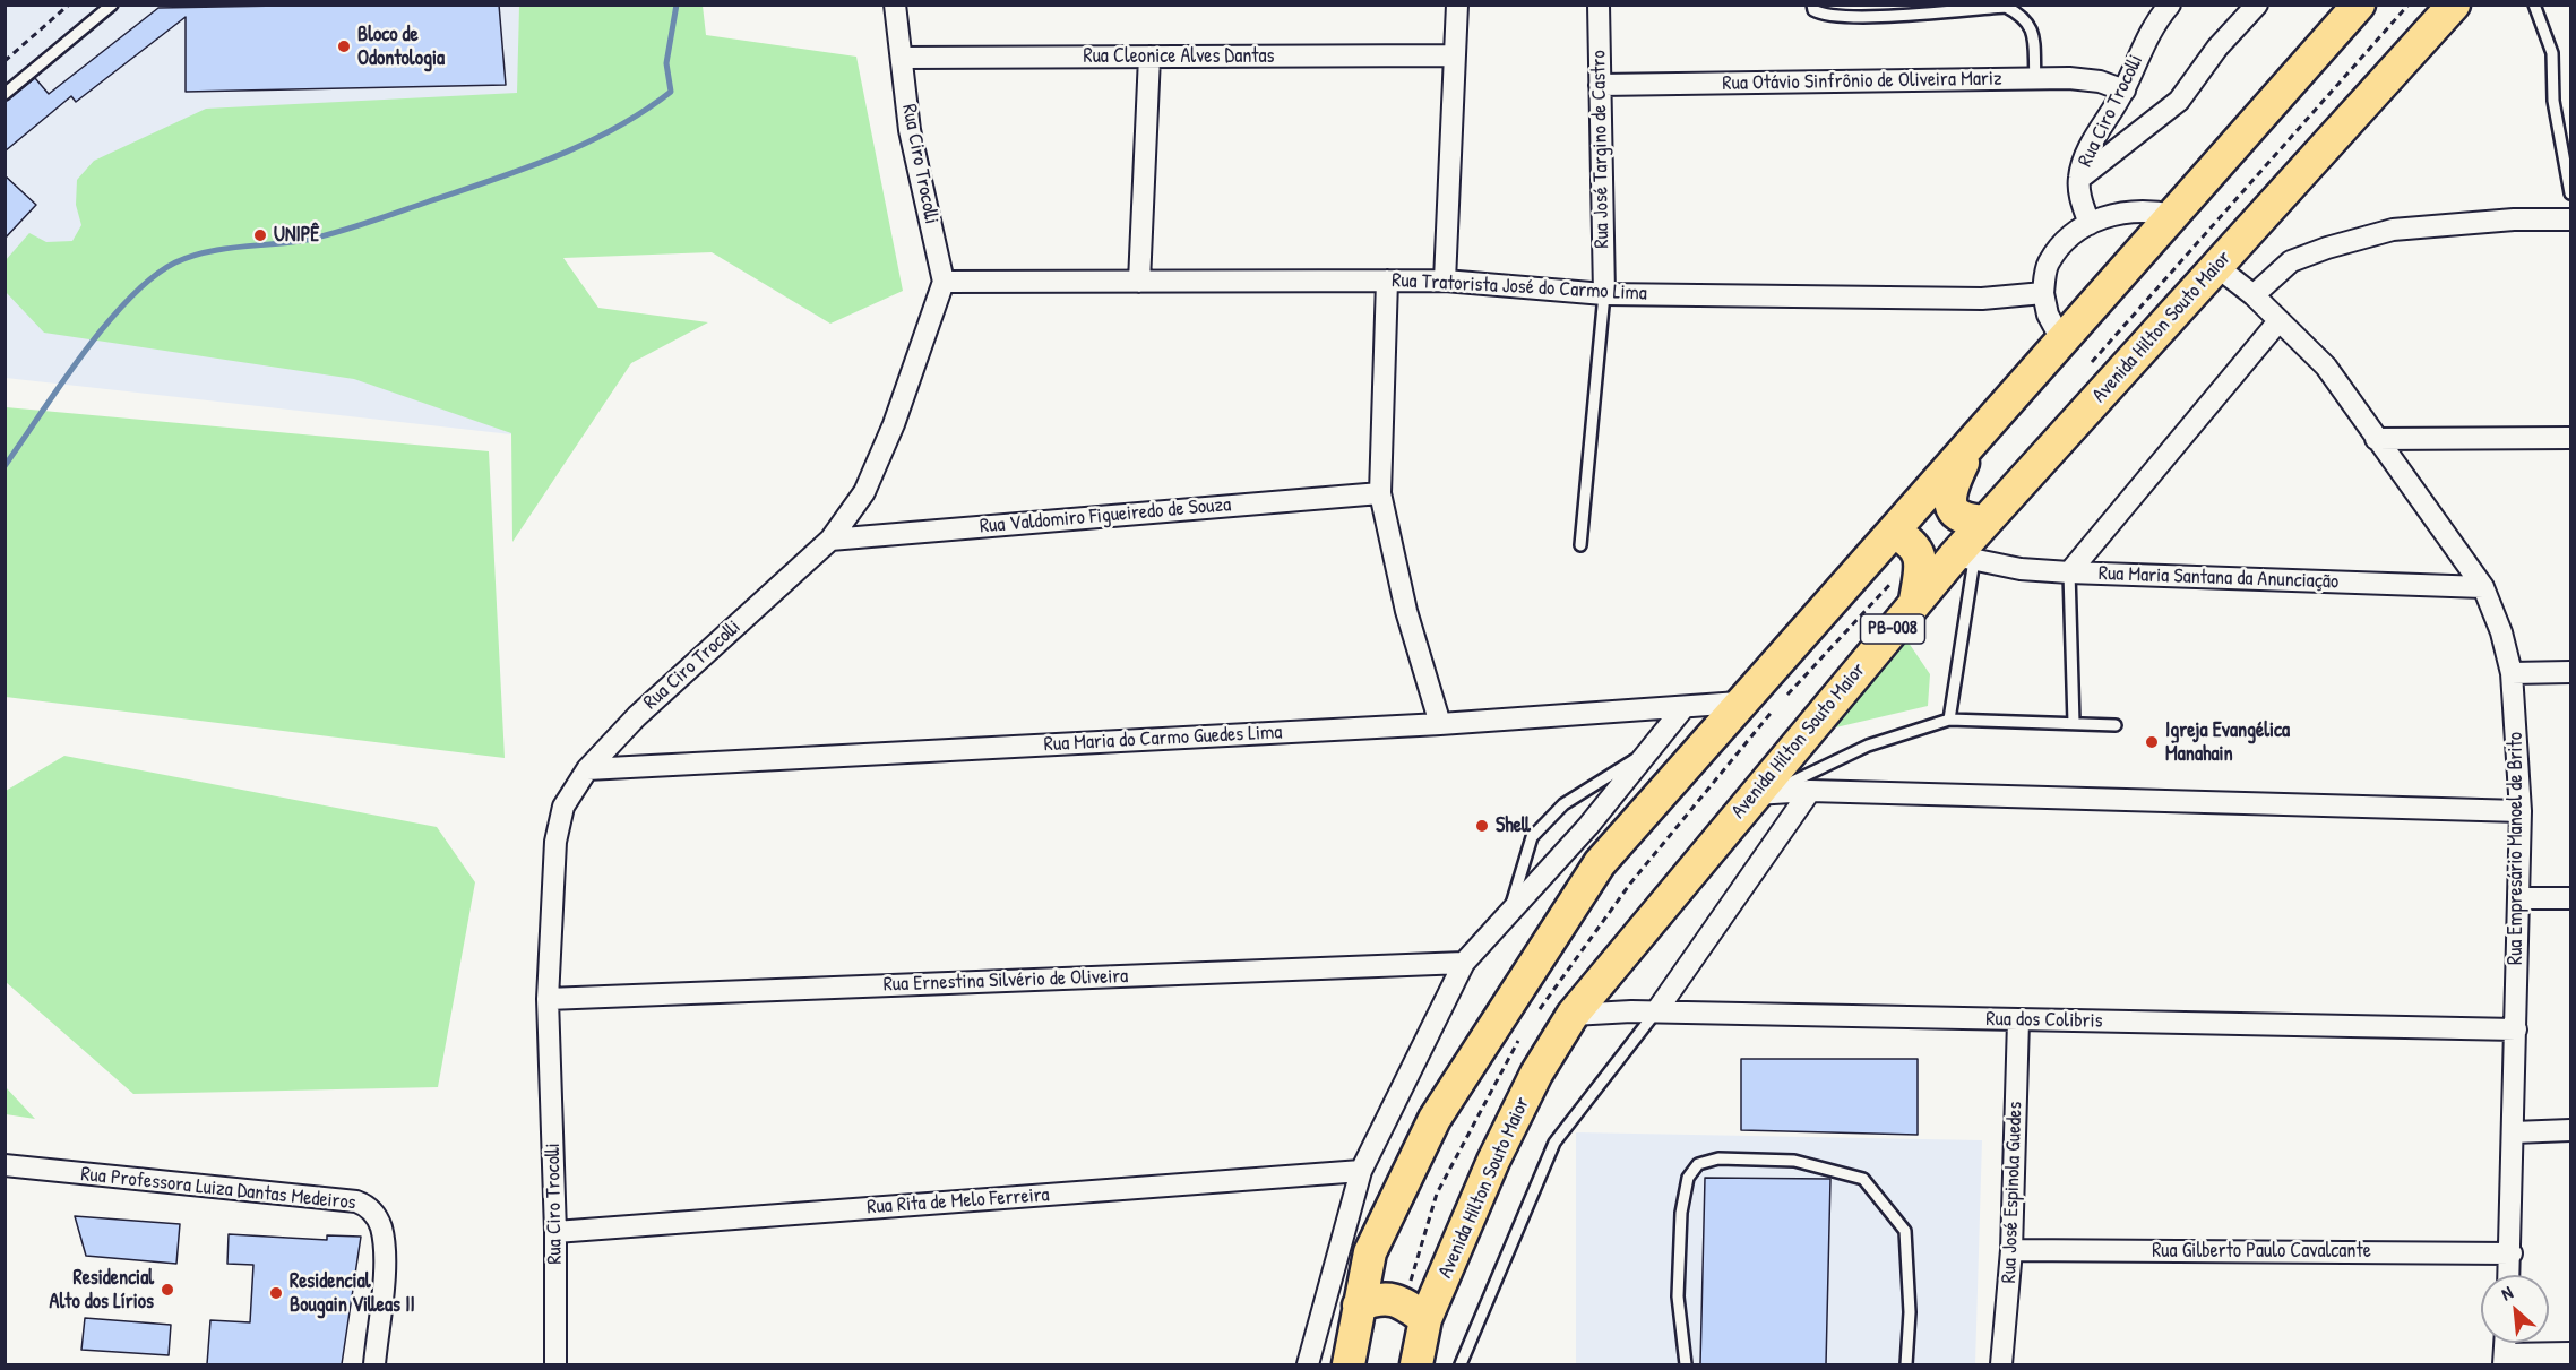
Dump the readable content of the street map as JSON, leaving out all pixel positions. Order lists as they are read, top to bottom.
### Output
{
  "streets": {
    "main road": ["Avenida Hilton Souto Maior", "PB-008"],
    "street": [
      "Rua Cleonice Alves Dantas",
      "Rua Otávio Sinfrônio de Oliveira Mariz",
      "Rua Ciro Trocolli",
      "Rua José Targino de Castro",
      "Rua Tratorista José do Carmo Lima",
      "Rua Valdomiro Figueiredo de Souza",
      "Rua Maria Santana da Anunciação",
      "Rua Maria do Carmo Guedes Lima",
      "Rua Empresário Manoel de Brito",
      "Rua Ernestina Silvério de Oliveira",
      "Rua dos Colibris",
      "Rua Professora Luiza Dantas Medeiros",
      "Rua José Espinola Guedes",
      "Rua Rita de Melo Ferreira",
      "Rua Gilberto Paulo Cavalcante"
    ]
  },
  "crossings": [
    ["Rua Cleonice Alves Dantas", "Rua Ciro Trocolli"],
    ["Rua Otávio Sinfrônio de Oliveira Mariz", "Rua Ciro Trocolli"],
    ["Rua Otávio Sinfrônio de Oliveira Mariz", "Rua José Targino de Castro"],
    ["Rua Ciro Trocolli", "Rua Tratorista José do Carmo Lima"],
    ["Rua Ciro Trocolli", "Rua Valdomiro Figueiredo de Souza"],
    ["Rua Ciro Trocolli", "Rua Maria do Carmo Guedes Lima"],
    ["Rua Ciro Trocolli", "Rua Ernestina Silvério de Oliveira"],
    ["Rua Ciro Trocolli", "Rua Rita de Melo Ferreira"],
    ["Rua José Targino de Castro", "Rua Tratorista José do Carmo Lima"],
    ["Avenida Hilton Souto Maior", "Rua Maria Santana da Anunciação"],
    ["Avenida Hilton Souto Maior", "Rua Empresário Manoel de Brito"],
    ["Avenida Hilton Souto Maior", "Rua dos Colibris"],
    ["Rua Maria Santana da Anunciação", "Rua Empresário Manoel de Brito"],
    ["Rua Empresário Manoel de Brito", "Rua dos Colibris"],
    ["Rua Empresário Manoel de Brito", "Rua Gilberto Paulo Cavalcante"],
    ["Rua dos Colibris", "Rua José Espinola Guedes"],
    ["Rua José Espinola Guedes", "Rua Gilberto Paulo Cavalcante"]
  ],
  "places": [
    "Bloco de Odontologia",
    "UNIPÊ",
    "Igreja Evangélica Manahain",
    "Shell",
    "Residencial Alto dos Lírios",
    "Residencial Bougain Villeas II"
  ],
  "north": "top left"
}
